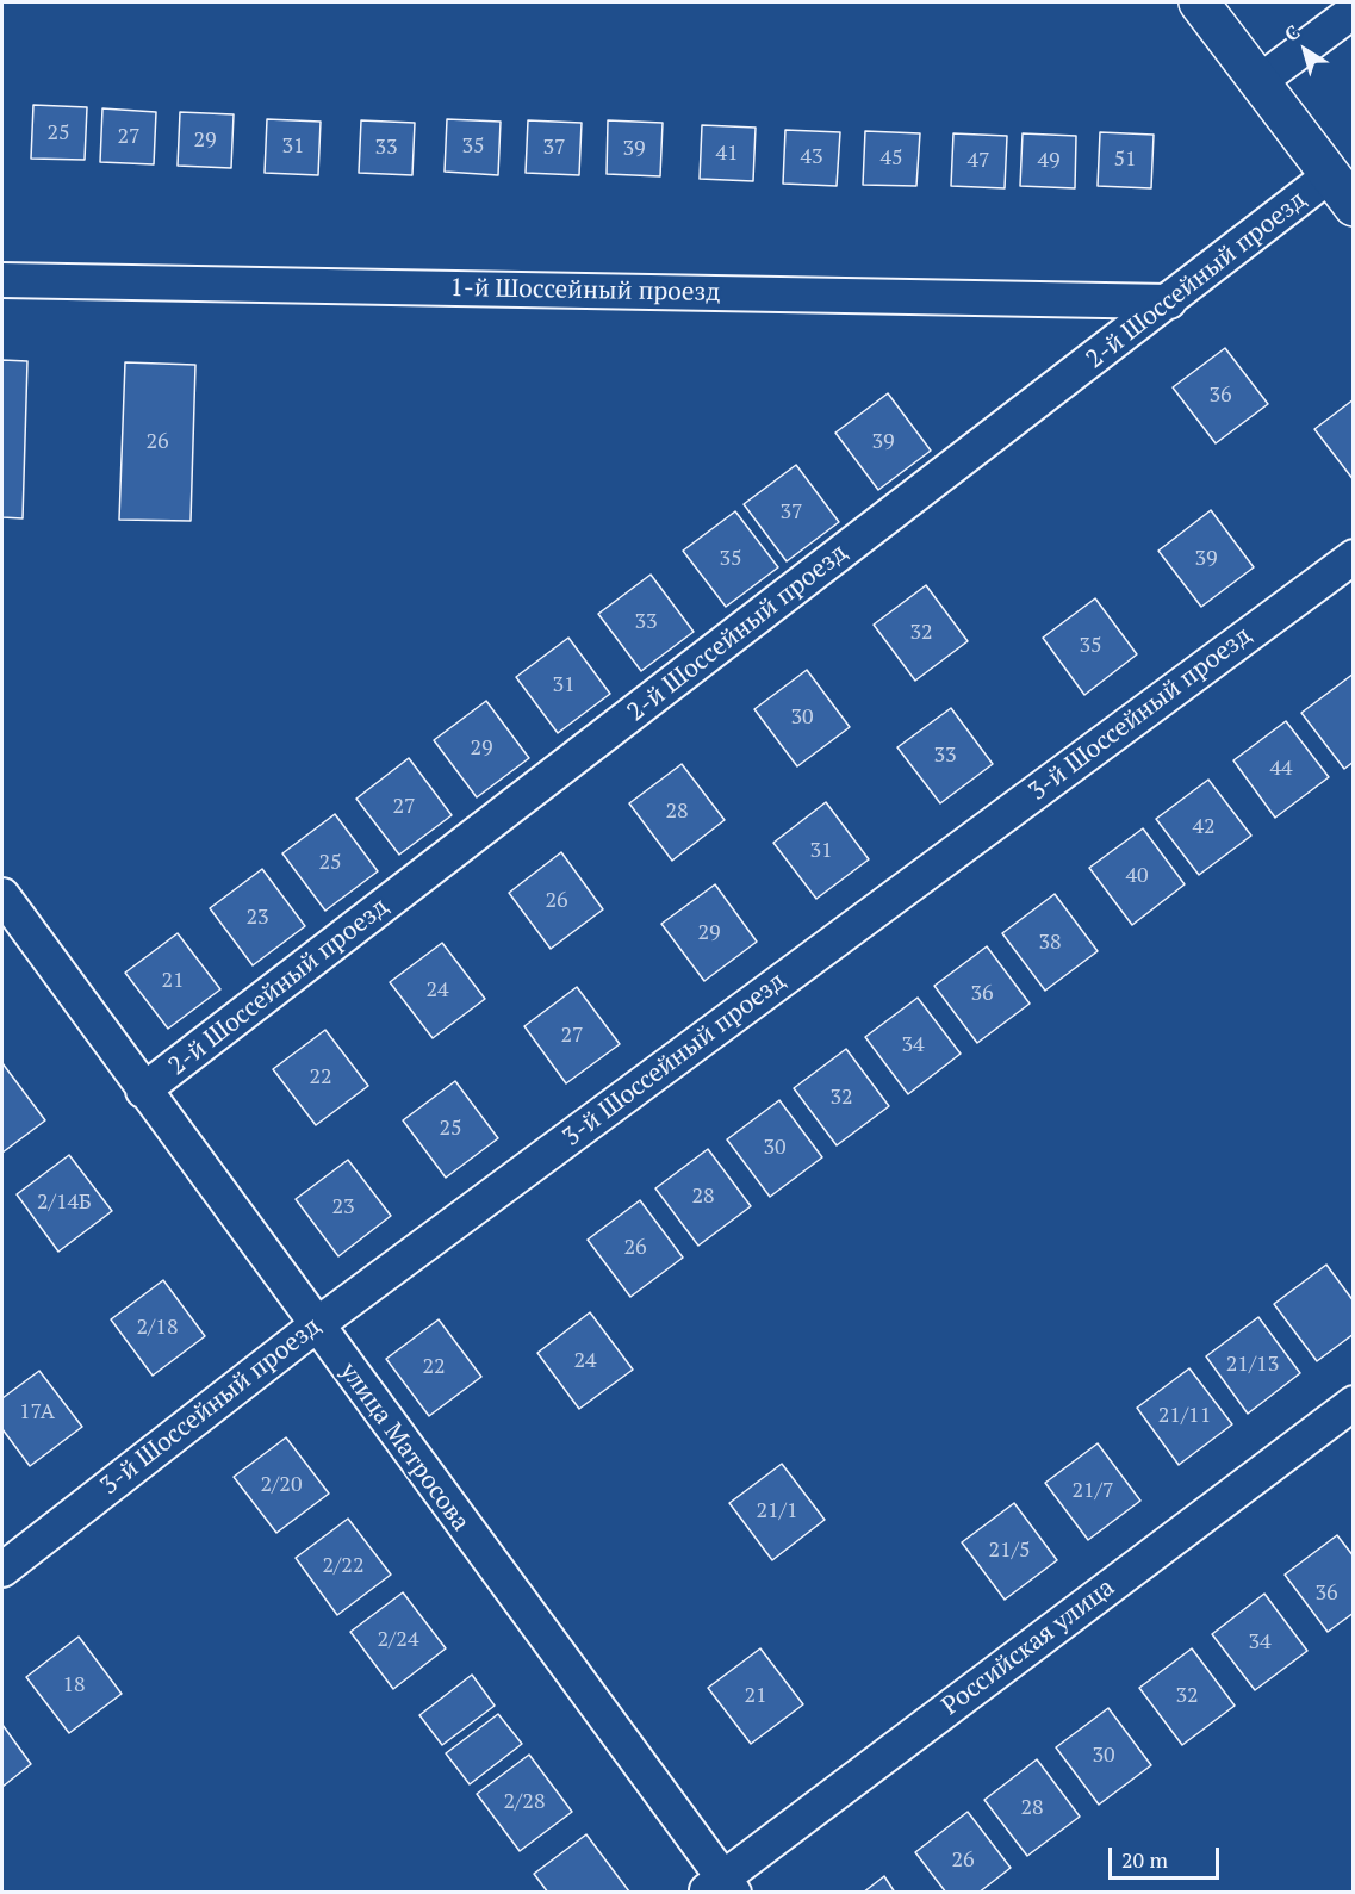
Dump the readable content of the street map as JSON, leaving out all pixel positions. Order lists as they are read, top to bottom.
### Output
{
  "streets": {
    "street": [
      "2-й Шоссейный проезд",
      "1-й Шоссейный проезд",
      "3-й Шоссейный проезд",
      "улица Матросова",
      "Российская улица"
    ]
  },
  "crossings": [
    ["2-й Шоссейный проезд", "1-й Шоссейный проезд"],
    ["2-й Шоссейный проезд", "улица Матросова"],
    ["3-й Шоссейный проезд", "улица Матросова"],
    ["улица Матросова", "Российская улица"]
  ],
  "house_numbers": [
    "25",
    "27",
    "29",
    "31",
    "35",
    "33",
    "37",
    "39",
    "41",
    "43",
    "45",
    "51",
    "47",
    "49",
    "36",
    "26",
    "39",
    "37",
    "35",
    "39",
    "33",
    "32",
    "35",
    "31",
    "30",
    "29",
    "33",
    "44",
    "27",
    "28",
    "42",
    "31",
    "25",
    "40",
    "26",
    "23",
    "29",
    "38",
    "21",
    "24",
    "36",
    "27",
    "34",
    "22",
    "32",
    "25",
    "30",
    "28",
    "2/14Б",
    "23",
    "26",
    "2/18",
    "24",
    "21/13",
    "22",
    "17А",
    "21/11",
    "2/20",
    "21/7",
    "21/1",
    "21/5",
    "2/22",
    "36",
    "2/24",
    "34",
    "18",
    "21",
    "32",
    "30",
    "2/28",
    "28",
    "26"
  ],
  "scale_bar": "20 m",
  "north": "top left"
}
